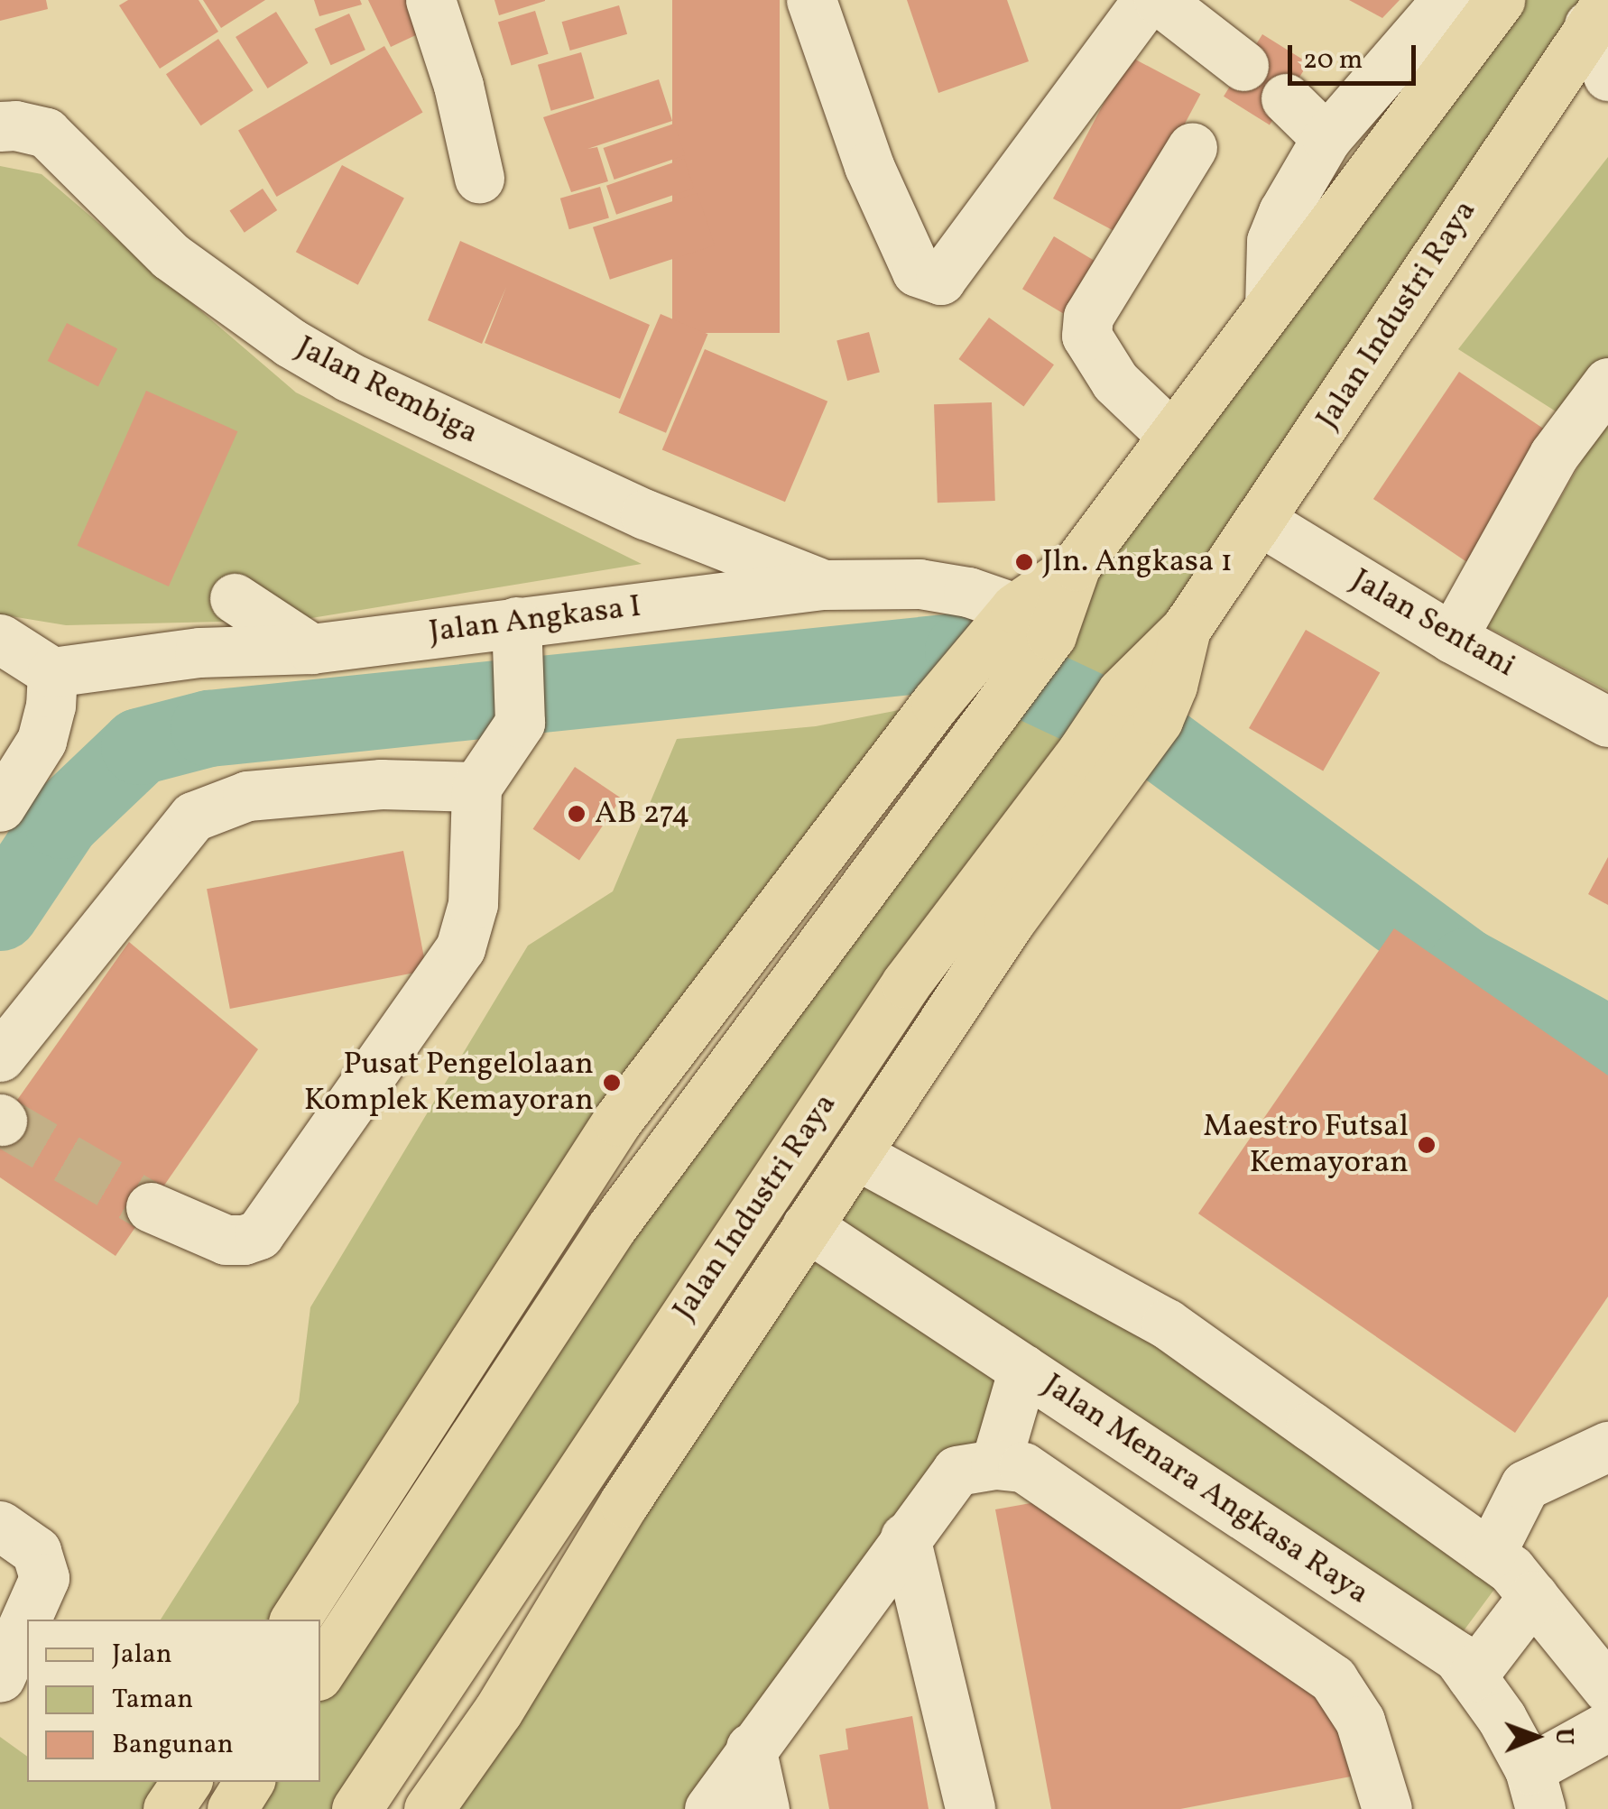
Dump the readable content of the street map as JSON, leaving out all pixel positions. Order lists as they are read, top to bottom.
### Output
{
  "streets": {
    "main road": ["Jalan Industri Raya"],
    "street": [
      "Jalan Rembiga",
      "Jalan Angkasa I",
      "Jalan Sentani",
      "Jalan Menara Angkasa Raya"
    ]
  },
  "crossings": [
    ["Jalan Industri Raya", "Jalan Sentani"],
    ["Jalan Industri Raya", "Jalan Menara Angkasa Raya"],
    ["Jalan Rembiga", "Jalan Angkasa I"]
  ],
  "places": [
    "Jln. Angkasa 1",
    "AB 274",
    "Pusat Pengelolaan Komplek Kemayoran",
    "Maestro Futsal Kemayoran"
  ],
  "legend": ["Jalan", "Taman", "Bangunan"],
  "scale_bar": "20 m",
  "north": "right"
}
